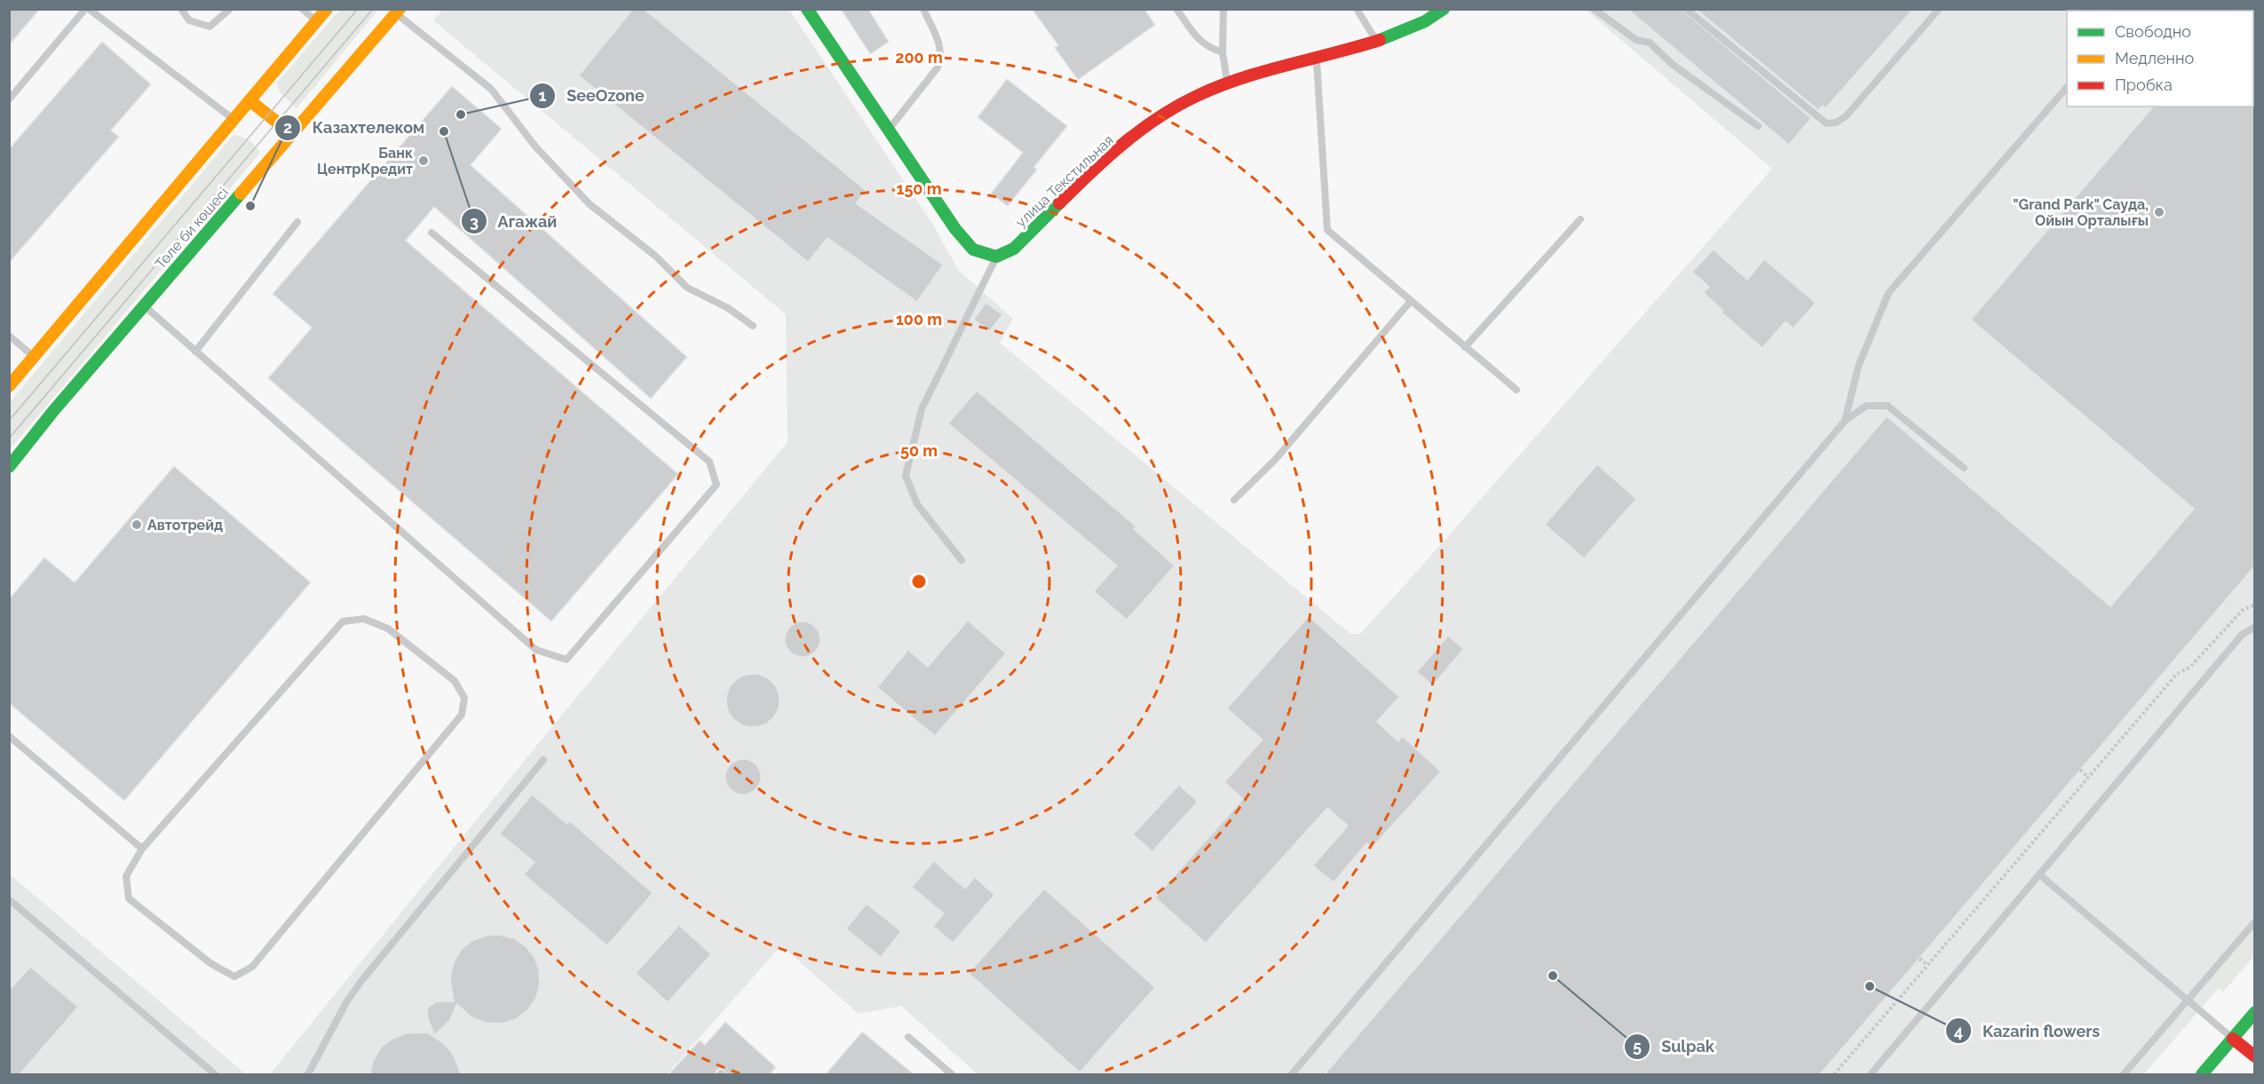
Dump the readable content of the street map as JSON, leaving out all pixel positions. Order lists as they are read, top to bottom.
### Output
{
  "streets": {
    "main road": ["улица Текстильная", "Төле би көшесі"]
  },
  "places": [
    "SeeОzone",
    "Агажай",
    "Банк ЦентрКредит",
    "Казахтелеком",
    "\"Grand Park\" Сауда, Ойын Орталығы",
    "Автотрейд",
    "Sulpak",
    "Kazarin flowers"
  ],
  "legend": ["Свободно", "Медленно", "Пробка"],
  "rings": [
    "200 m",
    "150 m",
    "100 m",
    "50 m"
  ]
}
